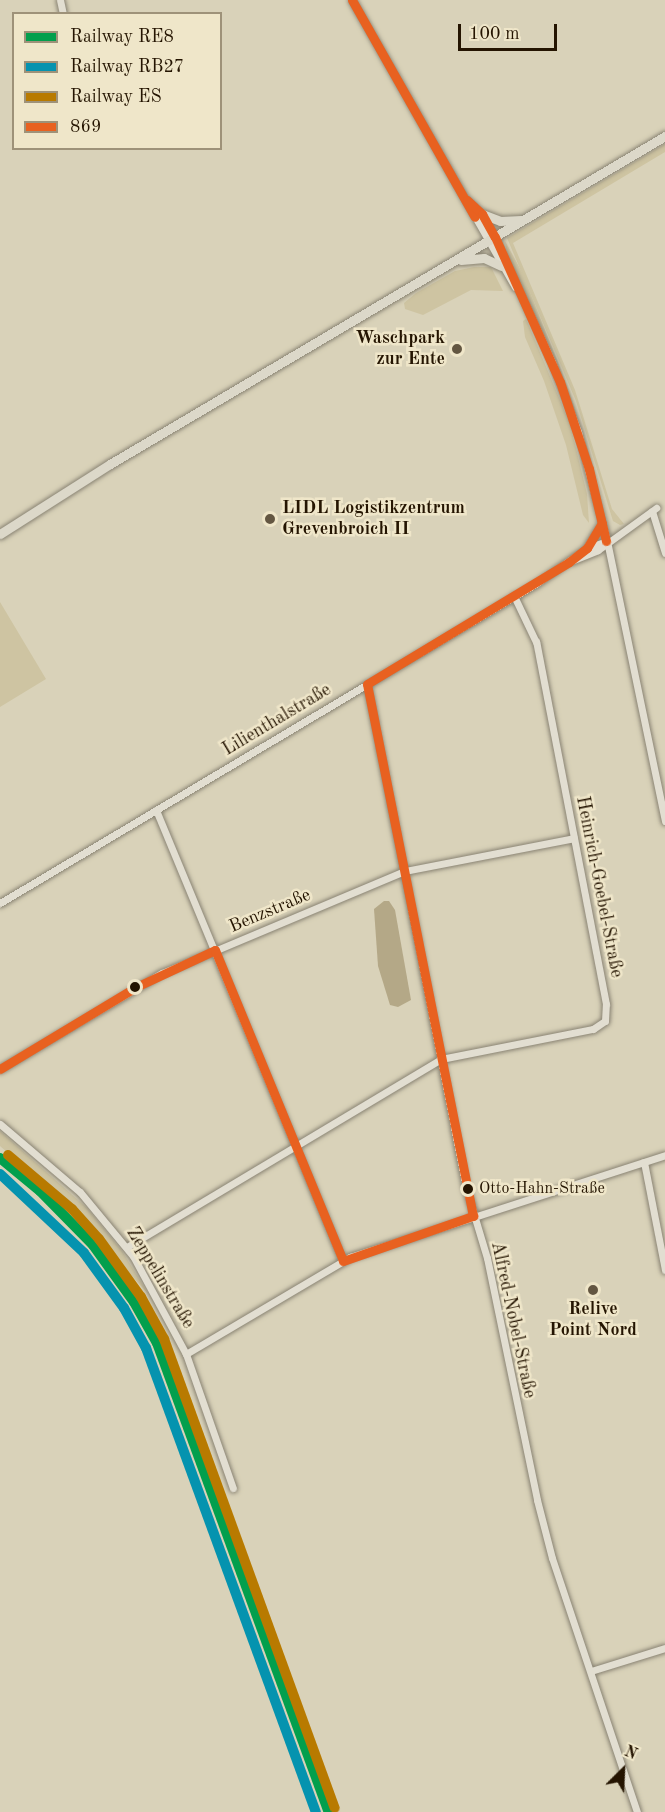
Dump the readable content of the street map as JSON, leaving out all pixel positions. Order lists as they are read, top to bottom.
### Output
{
  "streets": {
    "street": [
      "Lilienthalstraße",
      "Heinrich-Goebel-Straße",
      "Benzstraße",
      "Zeppelinstraße",
      "Alfred-Nobel-Straße"
    ]
  },
  "crossings": [
    ["Lilienthalstraße", "Heinrich-Goebel-Straße"],
    ["Lilienthalstraße", "Alfred-Nobel-Straße"],
    ["Heinrich-Goebel-Straße", "Benzstraße"],
    ["Heinrich-Goebel-Straße", "Alfred-Nobel-Straße"],
    ["Benzstraße", "Alfred-Nobel-Straße"]
  ],
  "places": [
    "Waschpark zur Ente",
    "LIDL Logistikzentrum Grevenbroich II",
    "Otto-Hahn-Straße",
    "Relive Point Nord"
  ],
  "lines": [
    "transit line 869",
    "rail line ES",
    "rail line RE8",
    "rail line RB27"
  ],
  "legend": [
    "Railway RE8",
    "Railway RB27",
    "Railway ES",
    "869"
  ],
  "scale_bar": "100 m",
  "north": "top right"
}
